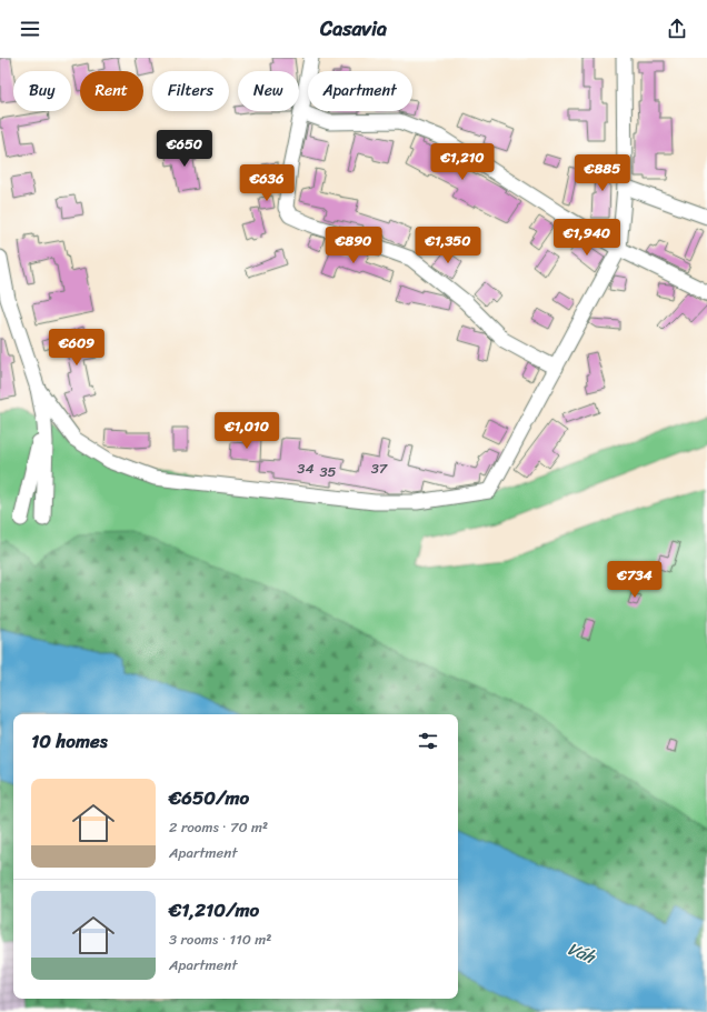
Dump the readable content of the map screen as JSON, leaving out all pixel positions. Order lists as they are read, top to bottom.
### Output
{
  "water": ["Váh"],
  "house_numbers": ["34", "37", "35"],
  "page": {
    "header": "Casavia",
    "chip": [
      "Buy",
      "Rent",
      "Filters",
      "New",
      "Apartment"
    ],
    "price": [
      "€650",
      "€1,210",
      "€885",
      "€636",
      "€1,940",
      "€890",
      "€1,350",
      "€609",
      "€1,010",
      "€734"
    ],
    "heading": "10 homes",
    "list": [
      {
        "name": "€650/mo",
        "note": "2 rooms · 70 m² · Apartment"
      },
      {
        "name": "€1,210/mo",
        "note": "3 rooms · 110 m² · Apartment"
      }
    ]
  }
}
